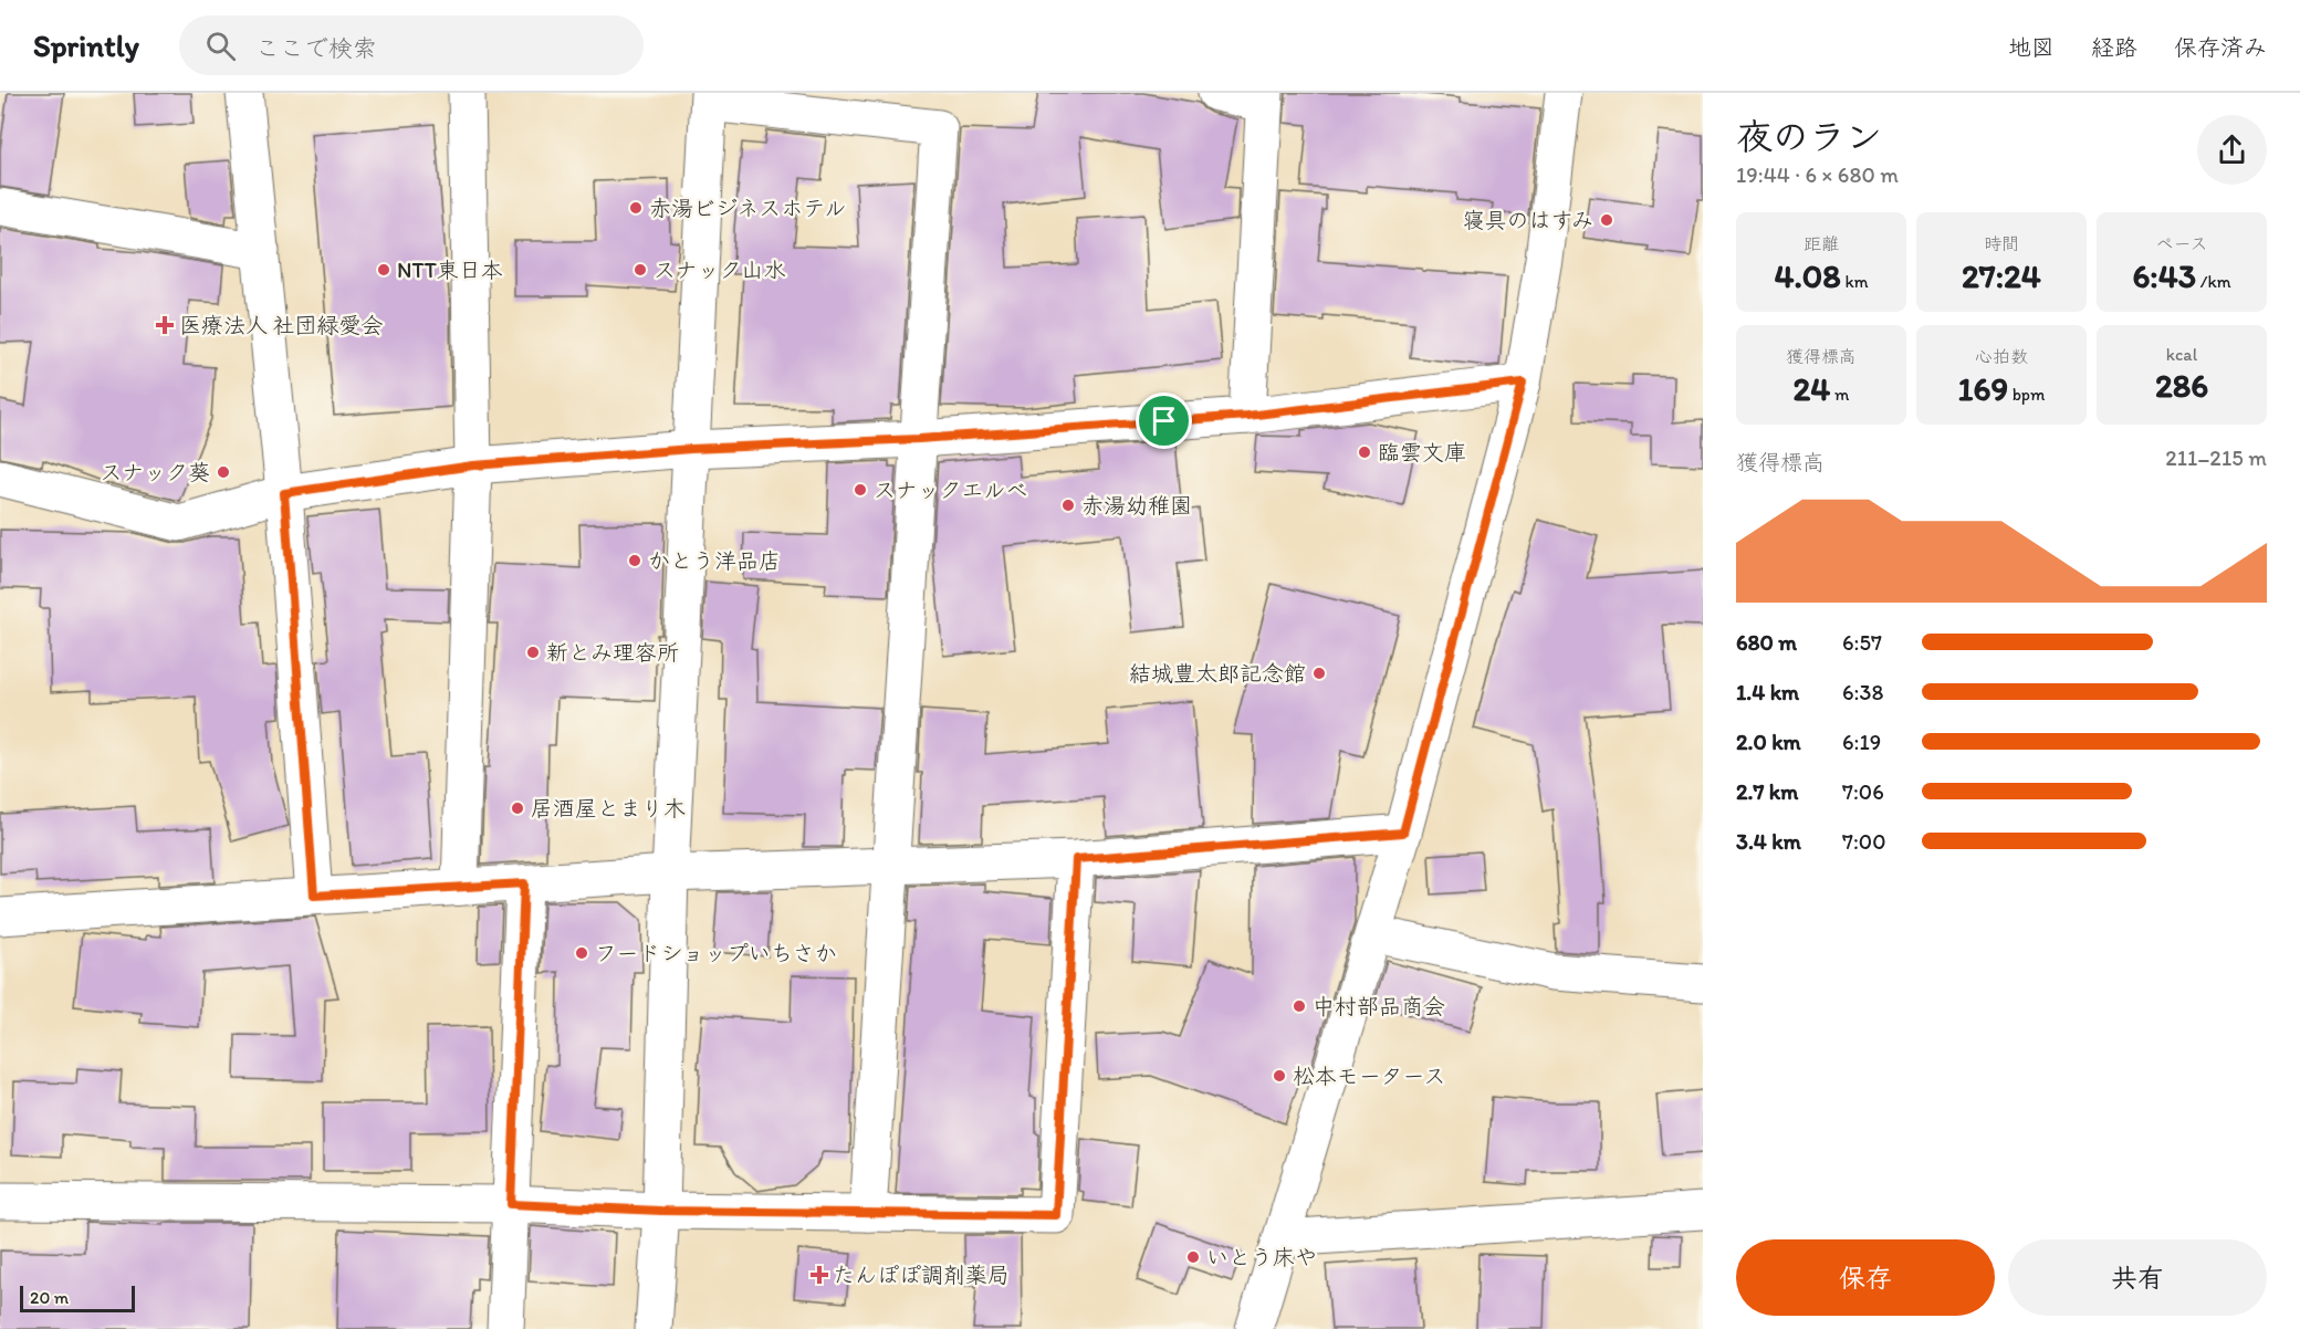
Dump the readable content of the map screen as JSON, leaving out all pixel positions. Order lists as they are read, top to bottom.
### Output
{
  "places": {
    "other": [
      "赤湯ビジネスホテル",
      "寝具のはすみ",
      "NTT東日本",
      "スナック山水",
      "臨雲文庫",
      "スナック葵",
      "スナックエルべ",
      "赤湯幼稚園",
      "かとう洋品店",
      "新とみ理容所",
      "結城豊太郎記念館",
      "居酒屋とまり木",
      "フードショップいちさか",
      "中村部品商会",
      "松本モータース",
      "いとう床や"
    ],
    "health": ["医療法人 社団緑愛会", "たんぽぽ調剤薬局"]
  },
  "scale_bar": "20 m",
  "page": {
    "header": "Sprintly",
    "search": "ここで検索",
    "nav": ["地図", "経路", "保存済み"],
    "heading": ["夜のラン", "19:44 · 6 × 680 m"],
    "stats": [
      ["距離", "4.08 km"],
      ["時間", "27:24"],
      ["ペース", "6:43 /km"],
      ["獲得標高", "24 m"],
      ["心拍数", "169 bpm"],
      ["kcal", "286"]
    ],
    "chart": ["獲得標高", "211–215 m"],
    "list": [
      {
        "name": "680 m",
        "note": "6:57"
      },
      {
        "name": "1.4 km",
        "note": "6:38"
      },
      {
        "name": "2.0 km",
        "note": "6:19"
      },
      {
        "name": "2.7 km",
        "note": "7:06"
      },
      {
        "name": "3.4 km",
        "note": "7:00"
      }
    ],
    "buttons": ["保存", "共有"],
    "scale": "20 m"
  }
}
